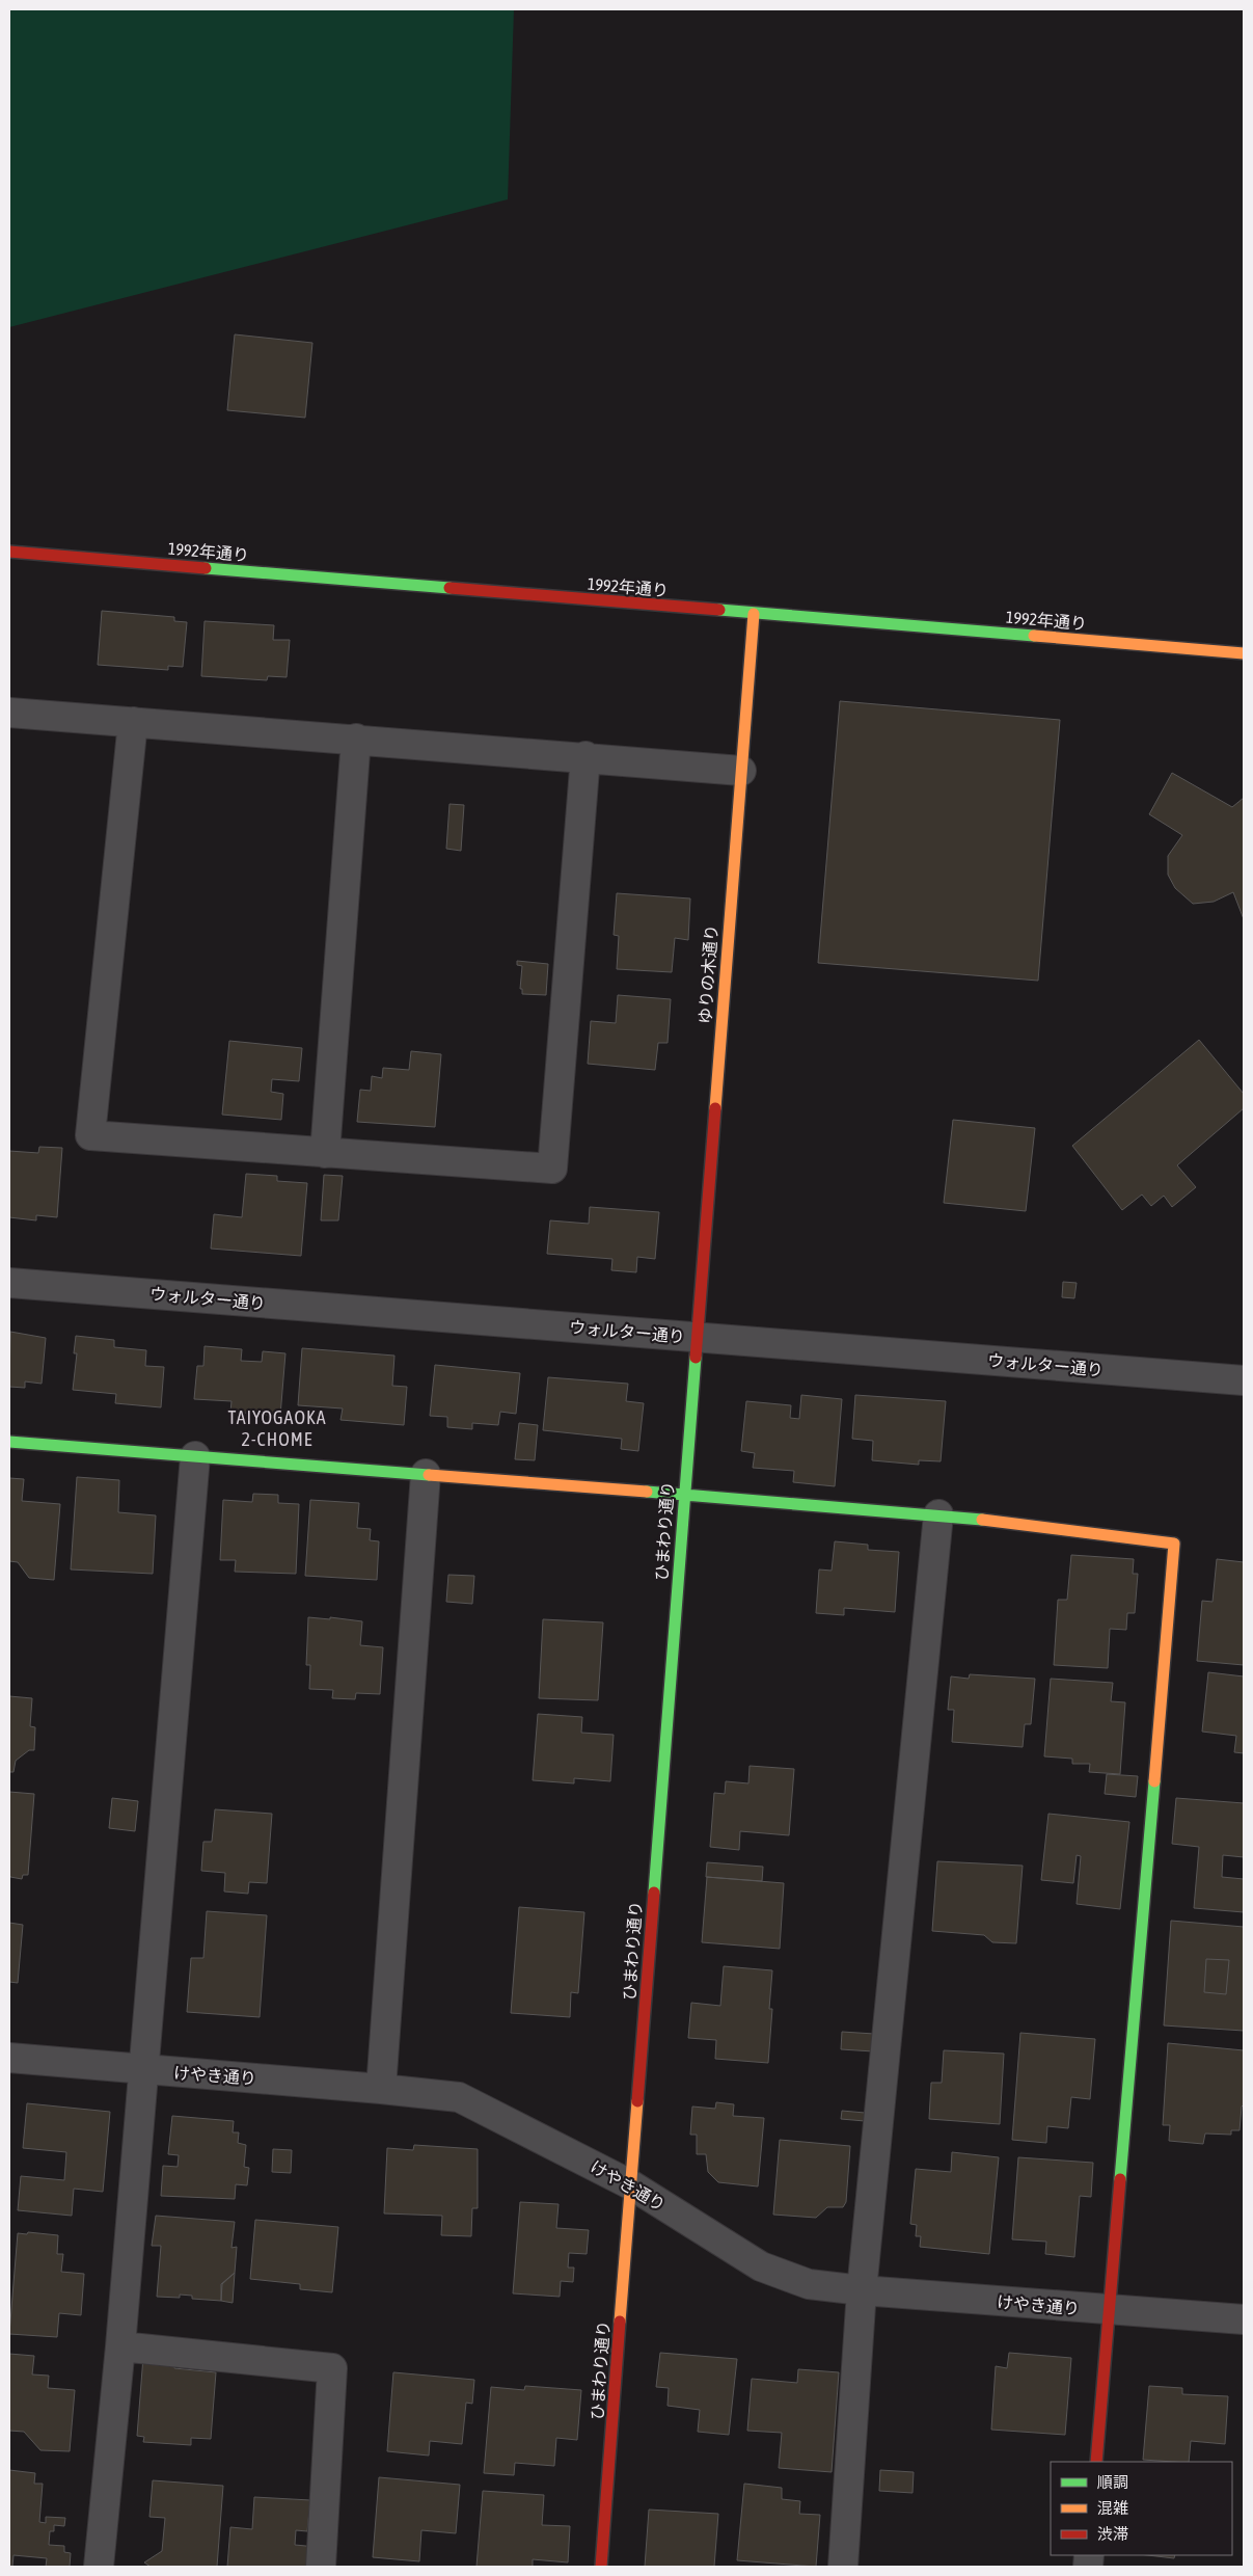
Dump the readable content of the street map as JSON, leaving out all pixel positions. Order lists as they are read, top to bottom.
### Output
{
  "streets": {
    "street": [
      "1992年通り",
      "ゆりの木通り",
      "ウォルター通り",
      "ひまわり通り",
      "けやき通り"
    ]
  },
  "crossings": [
    ["1992年通り", "ゆりの木通り"],
    ["ゆりの木通り", "ウォルター通り"],
    ["ゆりの木通り", "ひまわり通り"],
    ["ウォルター通り", "ひまわり通り"],
    ["ひまわり通り", "けやき通り"]
  ],
  "districts": ["TAIYOGAOKA 2-CHOME"],
  "legend": ["順調", "混雑", "渋滞"]
}
